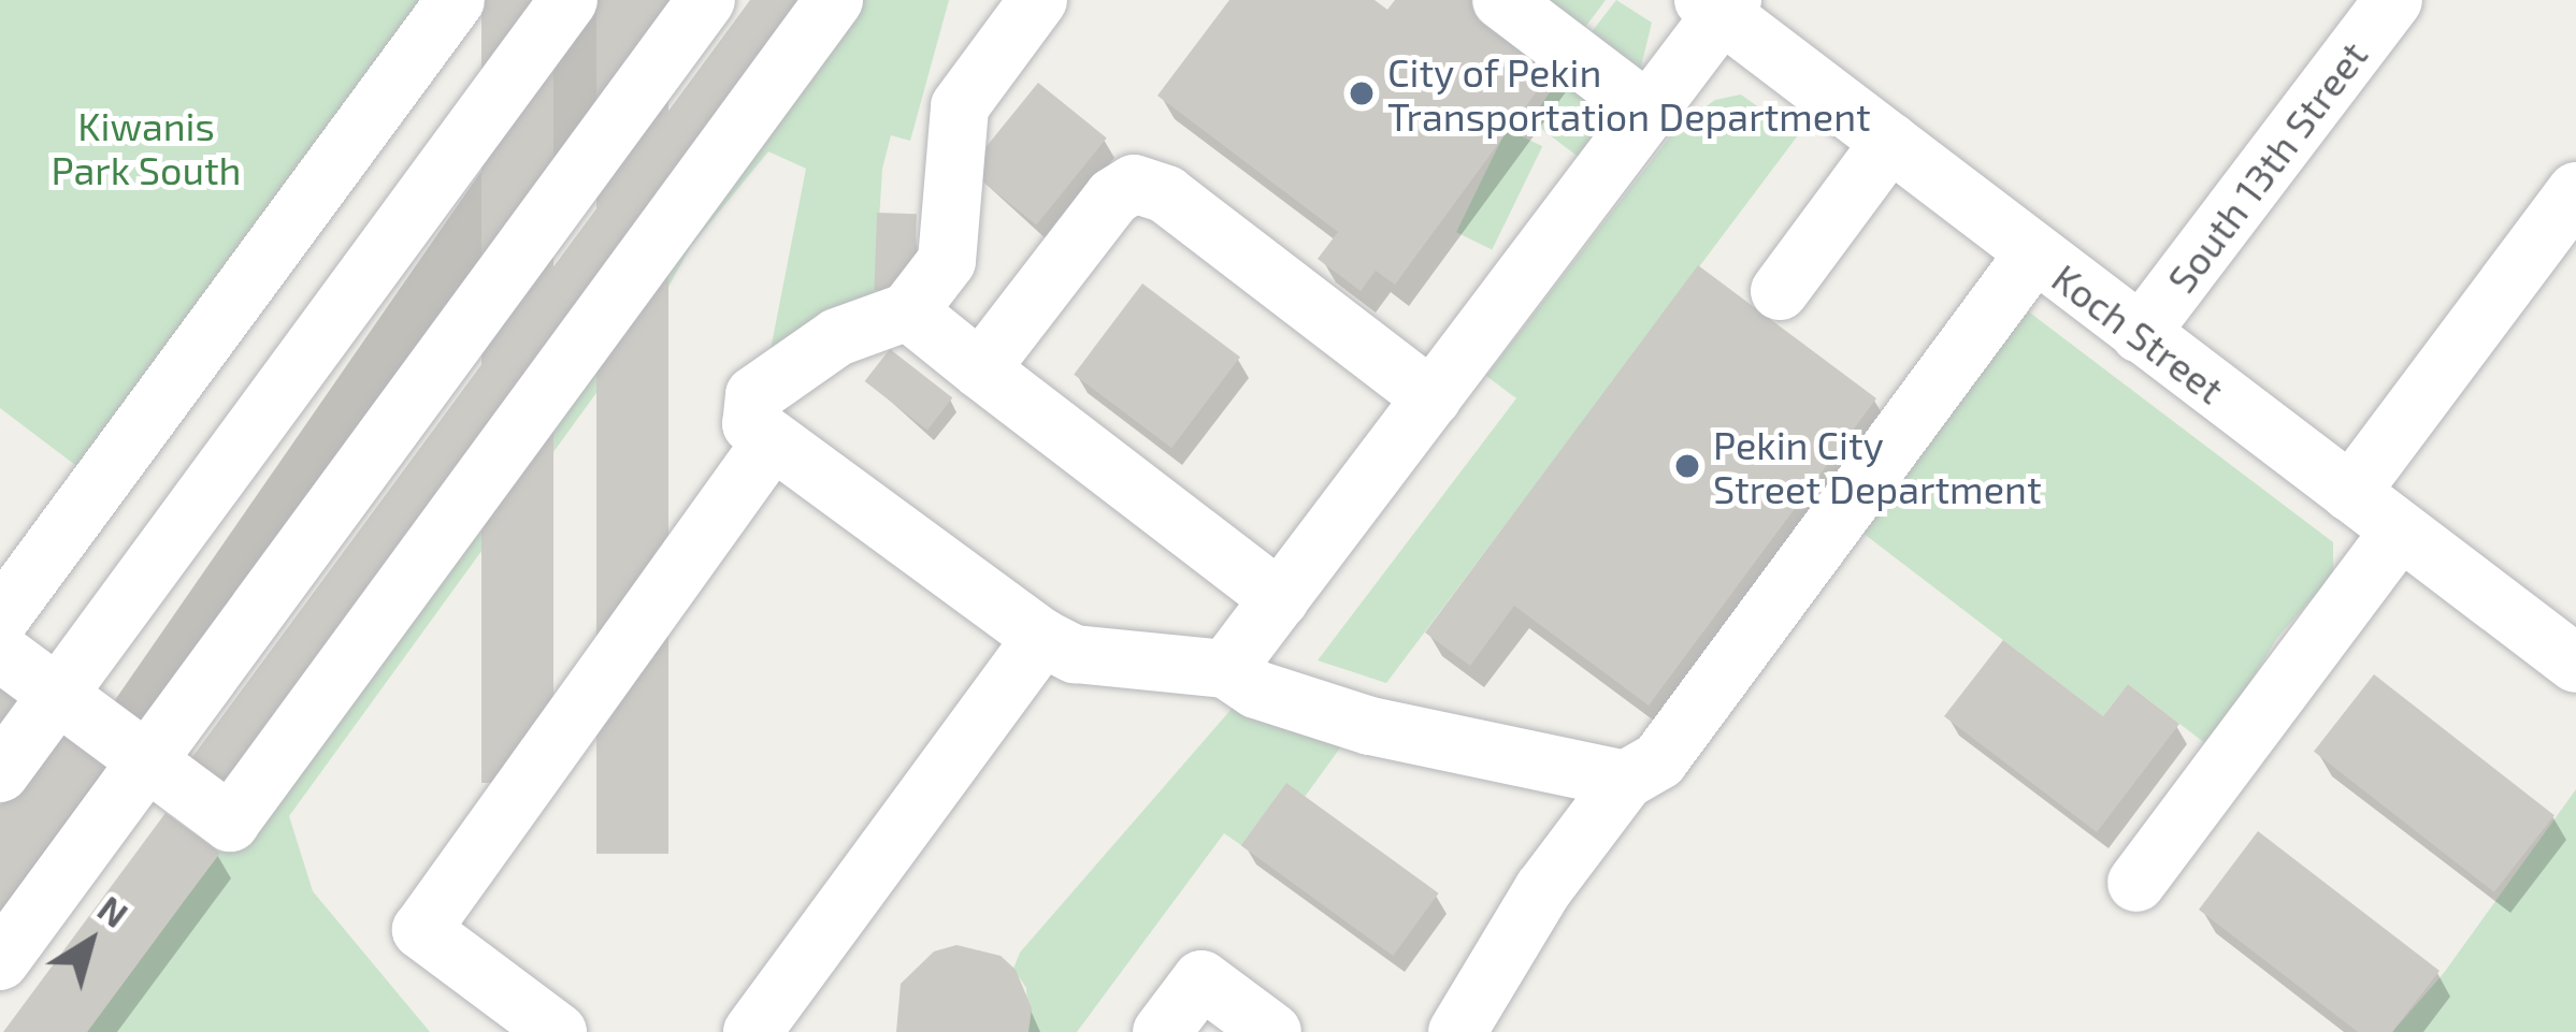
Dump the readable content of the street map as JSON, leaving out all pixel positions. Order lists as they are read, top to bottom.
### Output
{
  "streets": {
    "street": ["South 13th Street", "Koch Street"]
  },
  "crossings": [
    ["South 13th Street", "Koch Street"]
  ],
  "parks": ["Kiwanis Park South"],
  "places": ["City of Pekin Transportation Department", "Pekin City Street Department"],
  "north": "top right"
}
